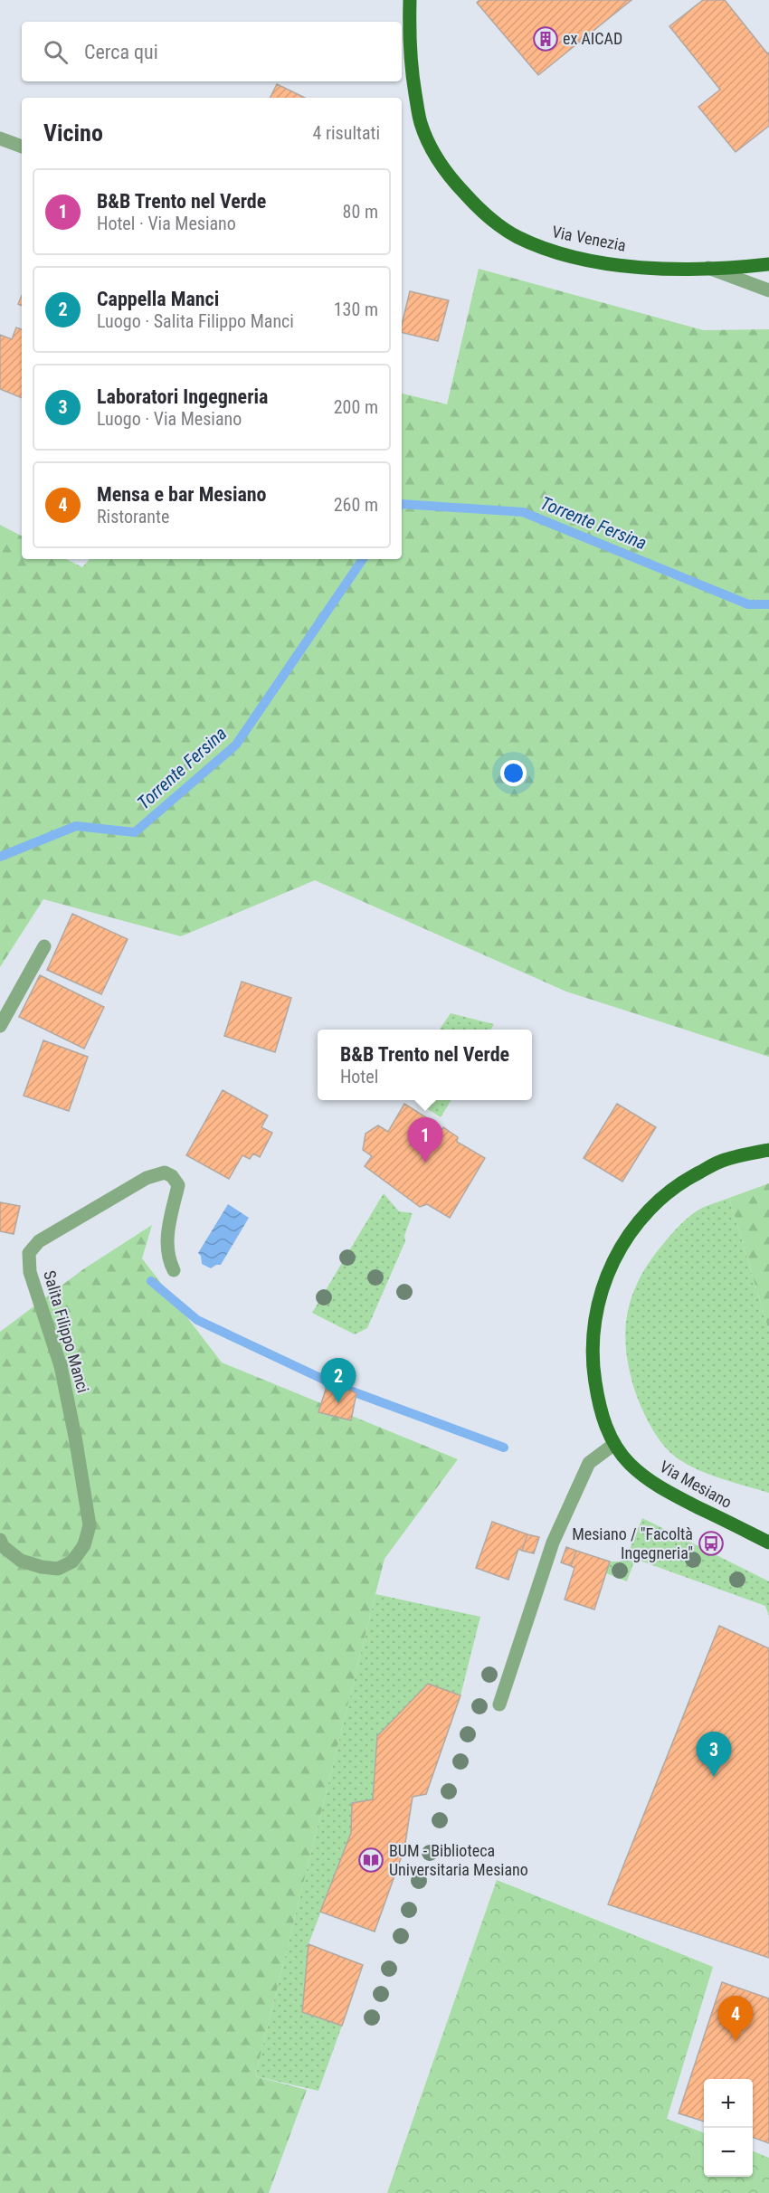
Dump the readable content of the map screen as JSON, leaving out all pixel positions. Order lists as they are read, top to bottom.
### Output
{
  "streets": {
    "main road": ["Via Venezia", "Via Mesiano"],
    "street": ["Salita Filippo Manci"]
  },
  "water": ["Torrente Fersina"],
  "places": {
    "building": ["ex AICAD"],
    "bus stop": ["Mesiano / \"Facoltà Ingegneria\""],
    "library": ["BUM - Biblioteca Universitaria Mesiano"]
  },
  "page": {
    "search": "Cerca qui",
    "heading": ["Vicino", "4 risultati"],
    "list": [
      {
        "mark": "1",
        "name": "B&B Trento nel Verde",
        "note": "Hotel · Via Mesiano",
        "value": "80 m"
      },
      {
        "mark": "2",
        "name": "Cappella Manci",
        "note": "Luogo · Salita Filippo Manci",
        "value": "130 m"
      },
      {
        "mark": "3",
        "name": "Laboratori Ingegneria",
        "note": "Luogo · Via Mesiano",
        "value": "200 m"
      },
      {
        "mark": "4",
        "name": "Mensa e bar Mesiano",
        "note": "Ristorante",
        "value": "260 m"
      }
    ],
    "popup": ["B&B Trento nel Verde", "Hotel"],
    "pins": [
      "1",
      "2",
      "3",
      "4"
    ],
    "map_buttons": ["+", "−"]
  }
}
